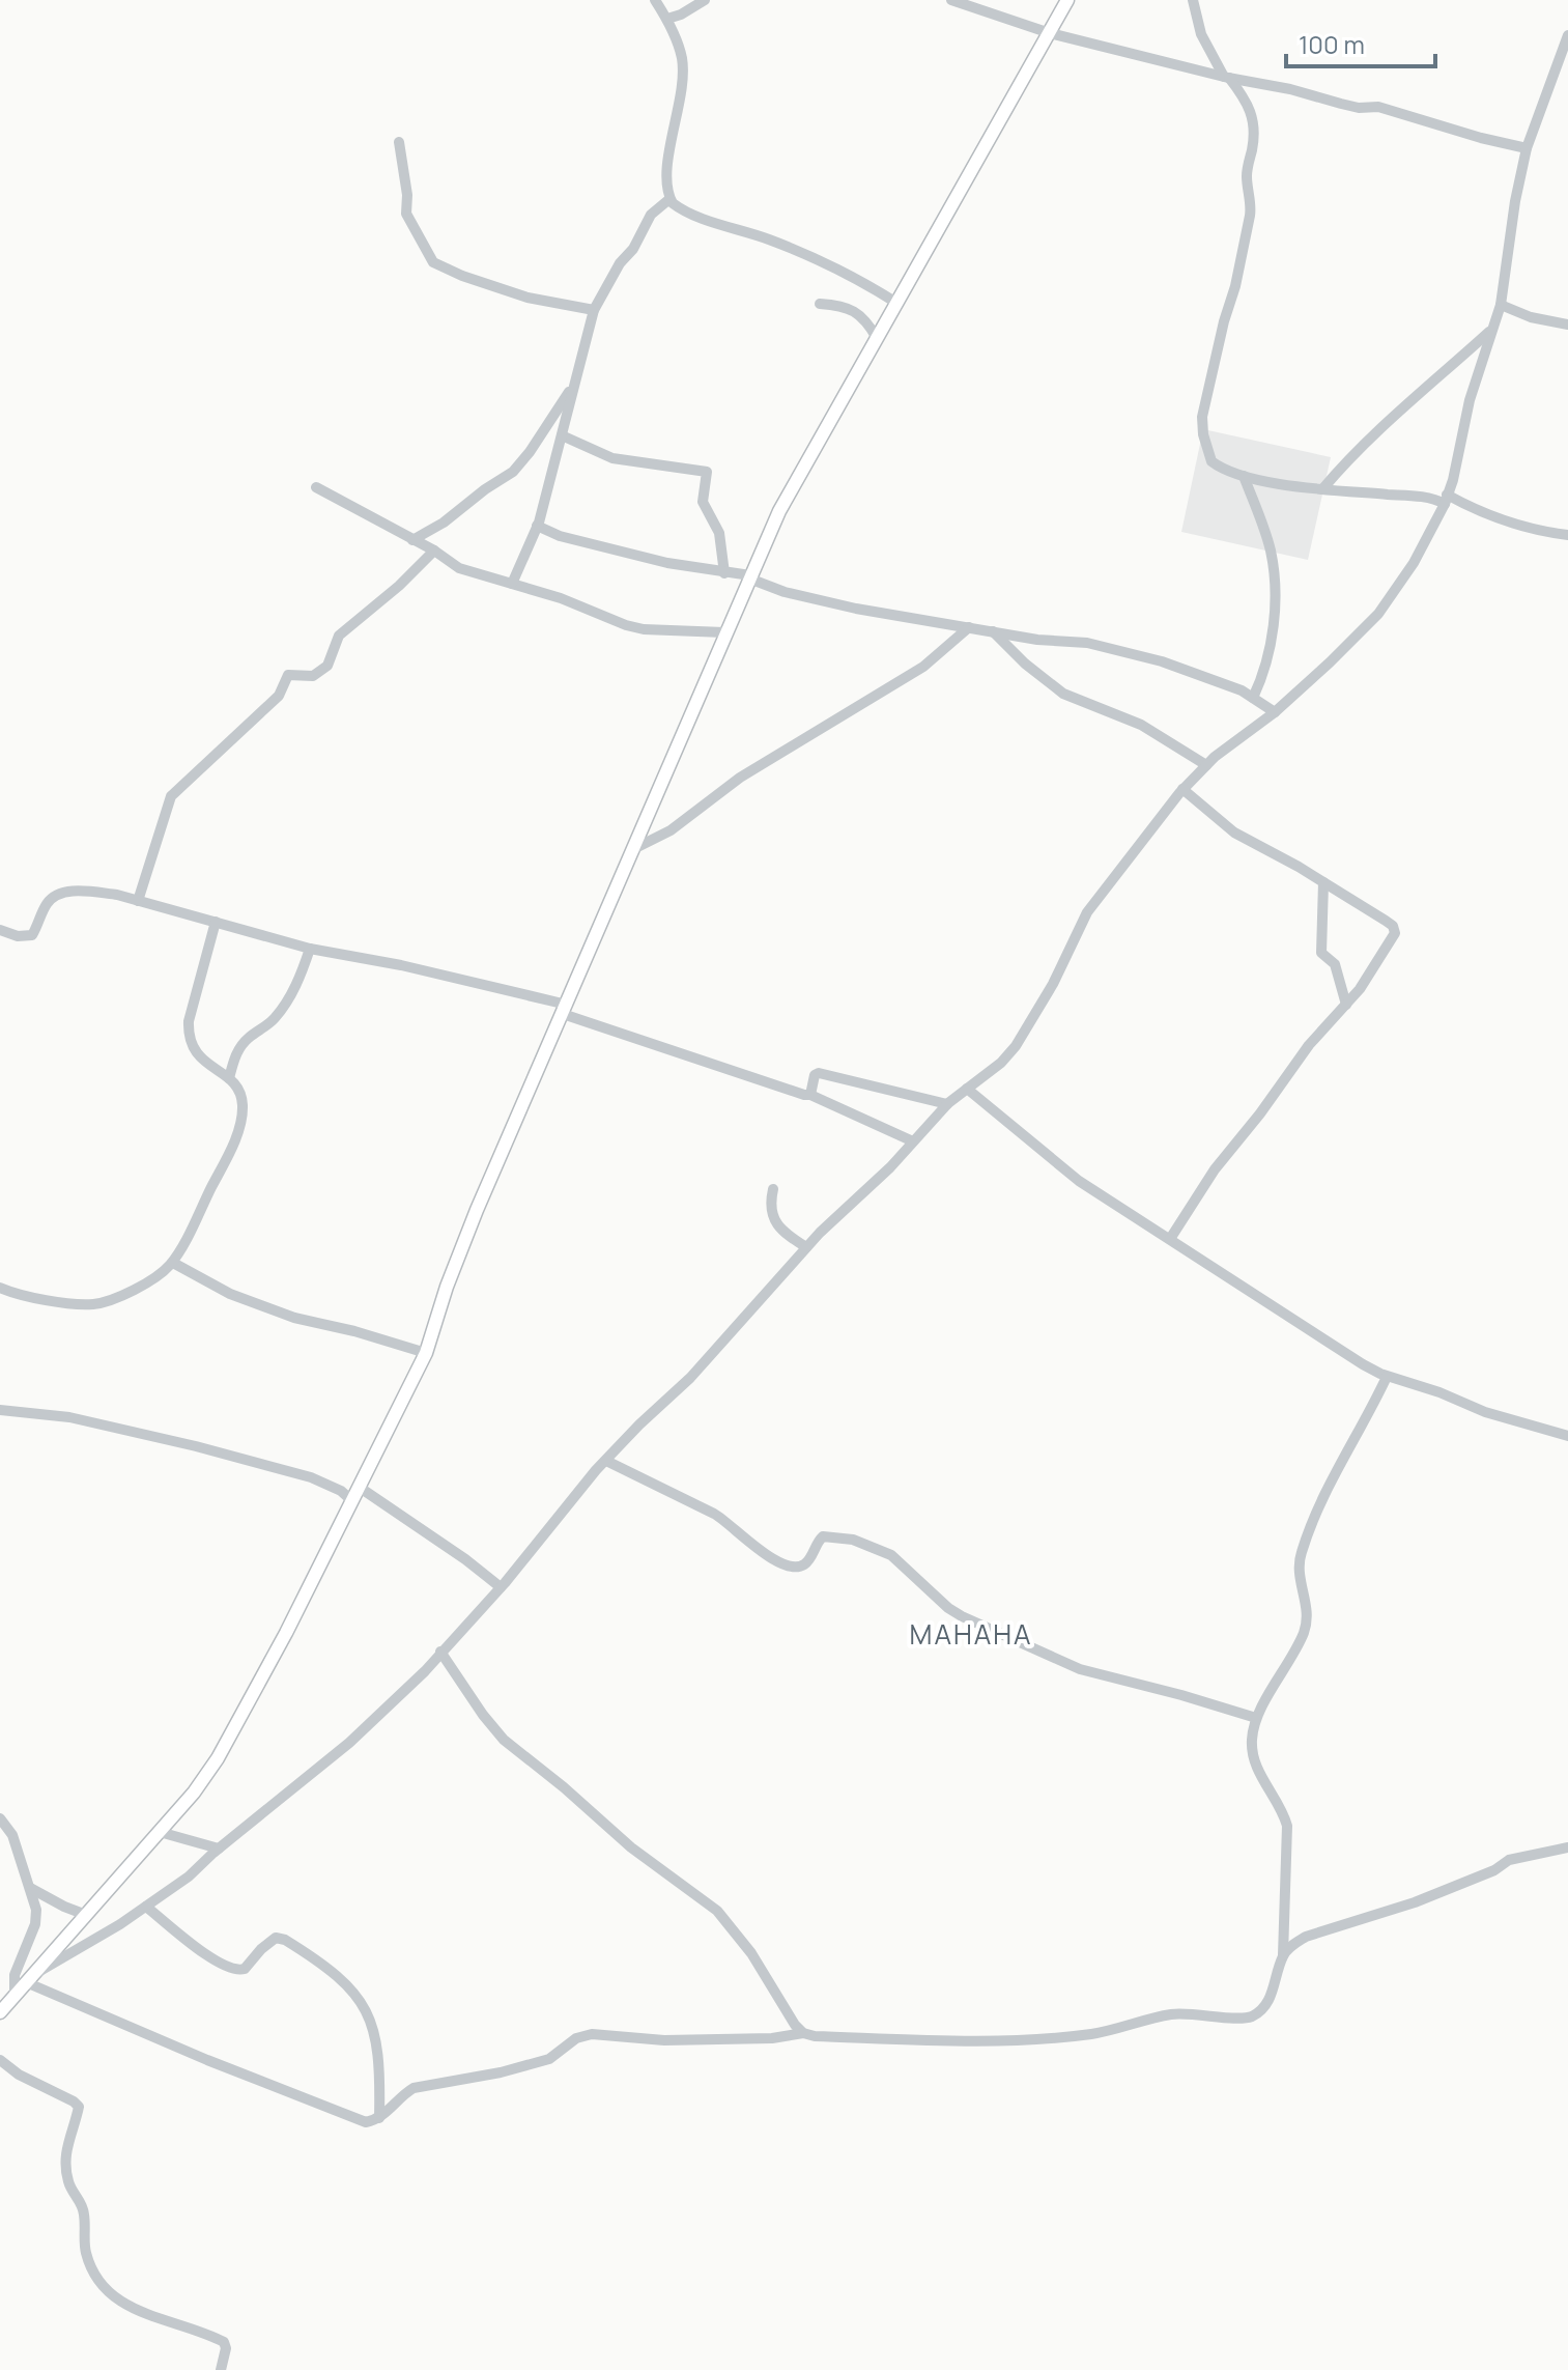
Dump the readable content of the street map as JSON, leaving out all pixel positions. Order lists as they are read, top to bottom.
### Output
{
  "districts": ["MAHAHA"],
  "scale_bar": "100 m"
}
